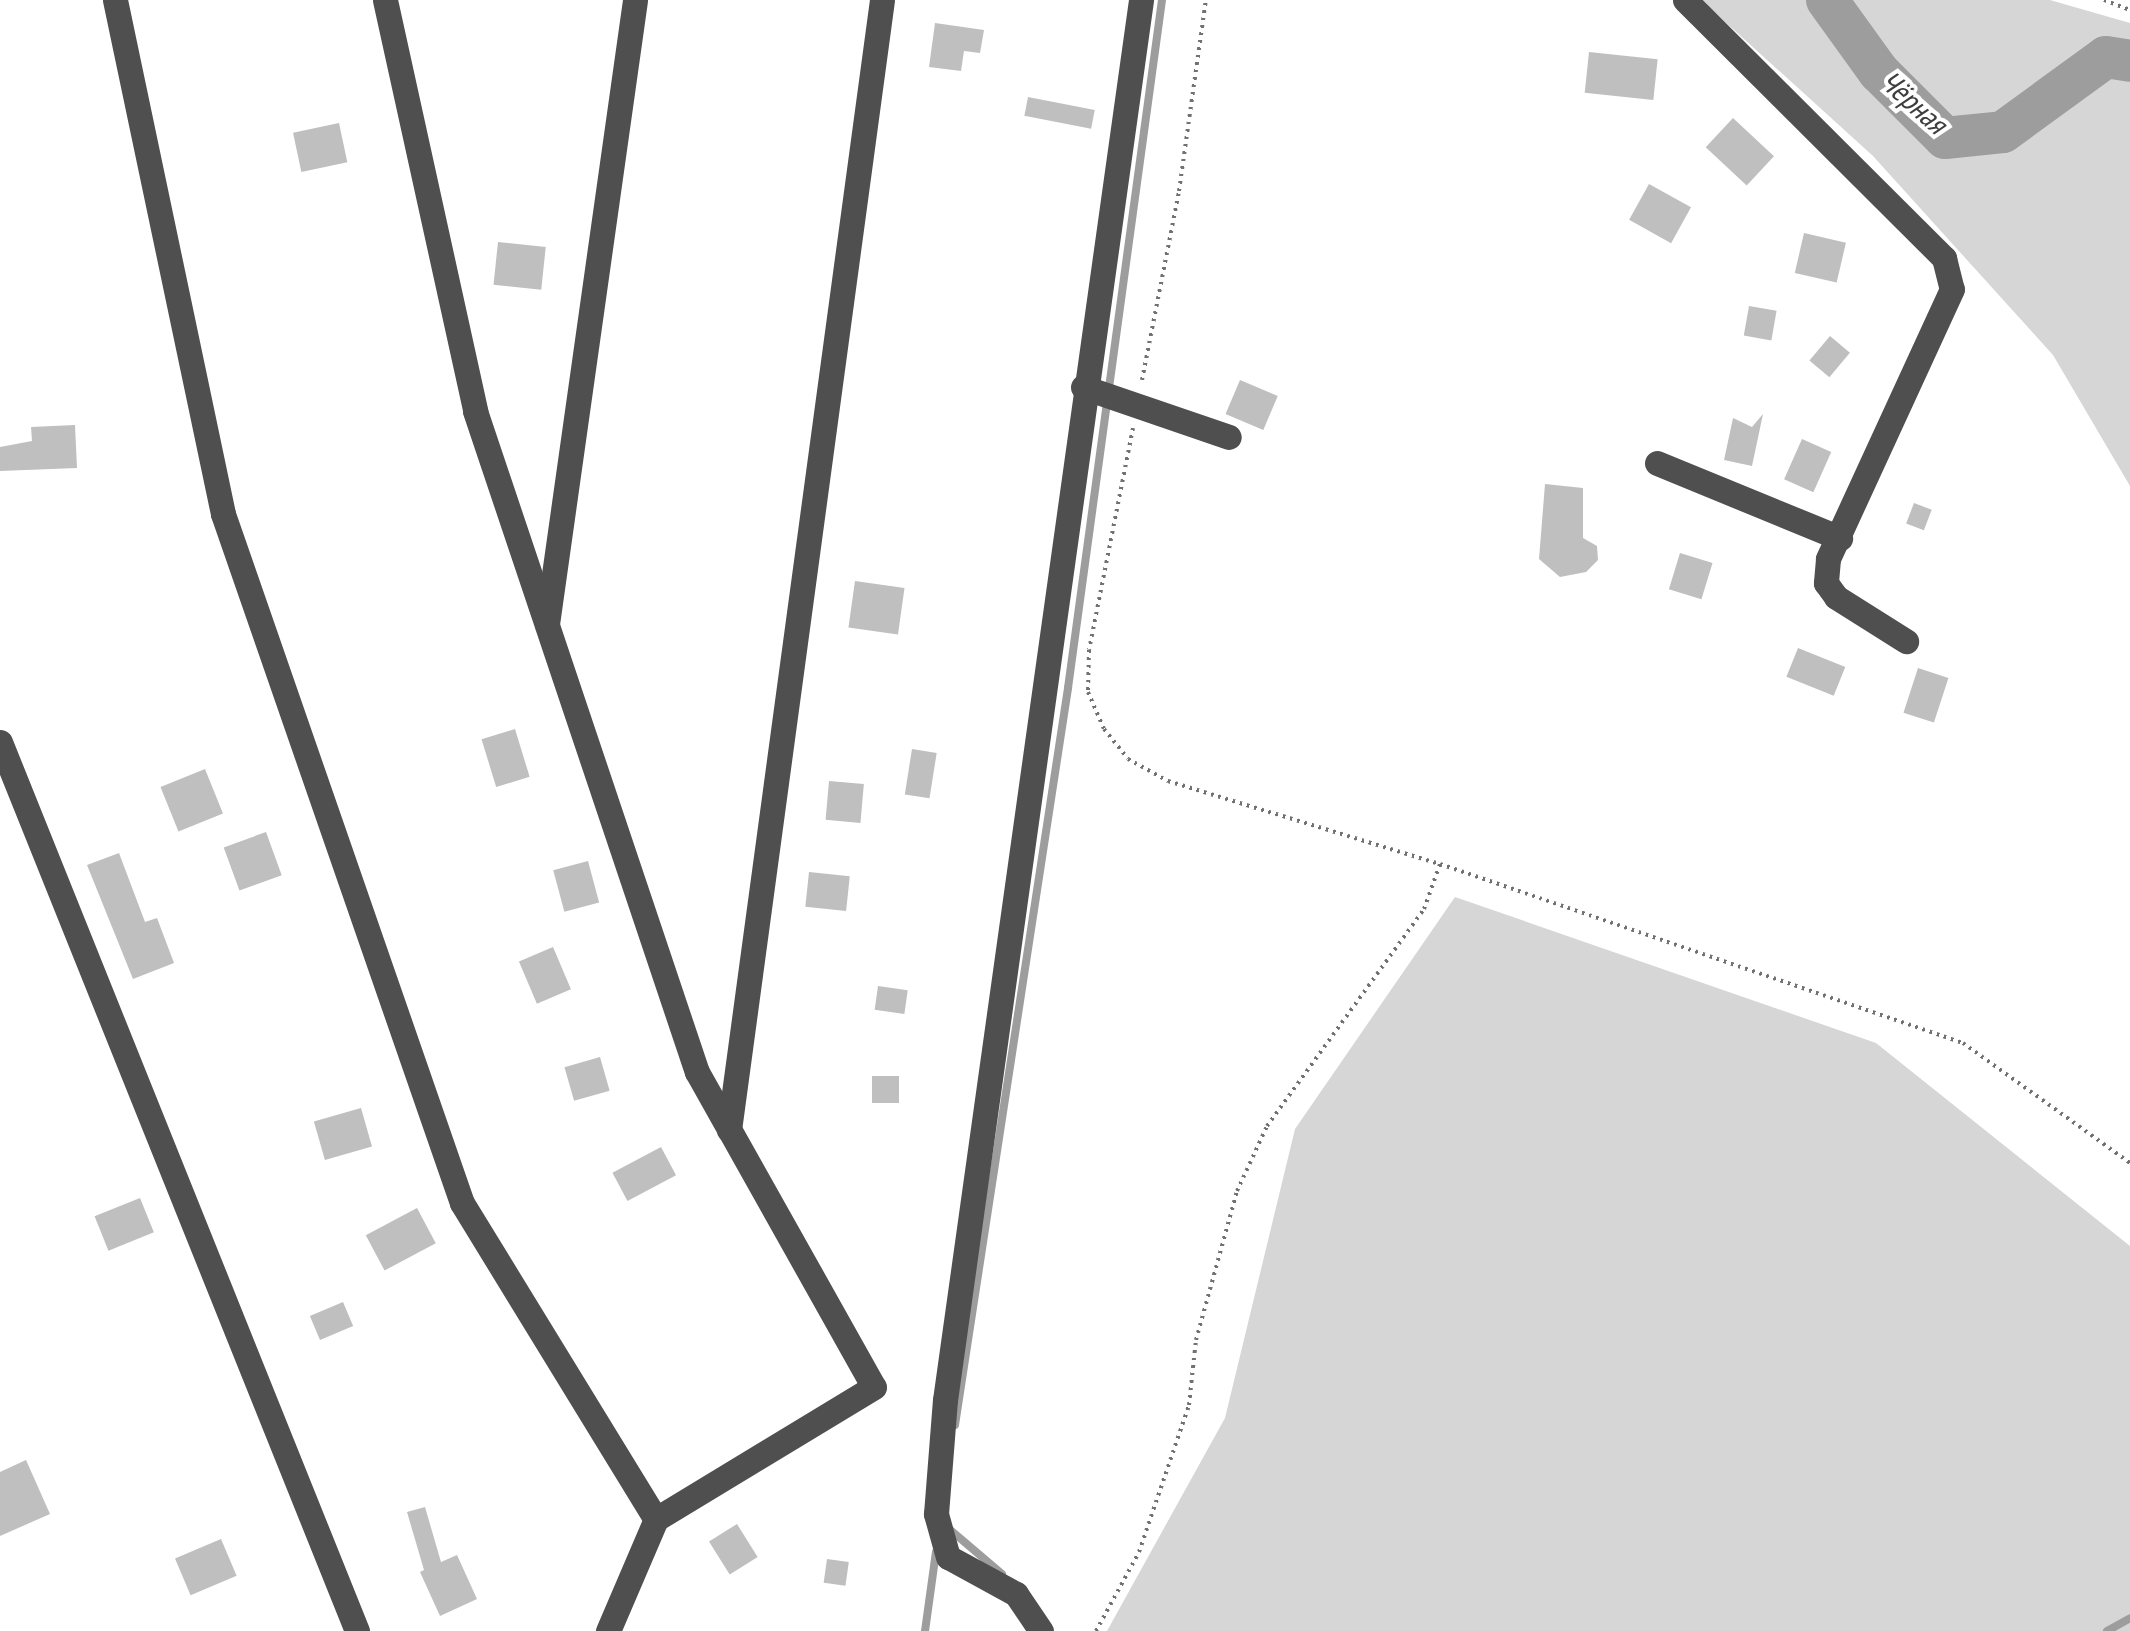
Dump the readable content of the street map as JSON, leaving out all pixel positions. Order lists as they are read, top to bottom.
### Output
{
  "water": ["Чёрная"]
}
